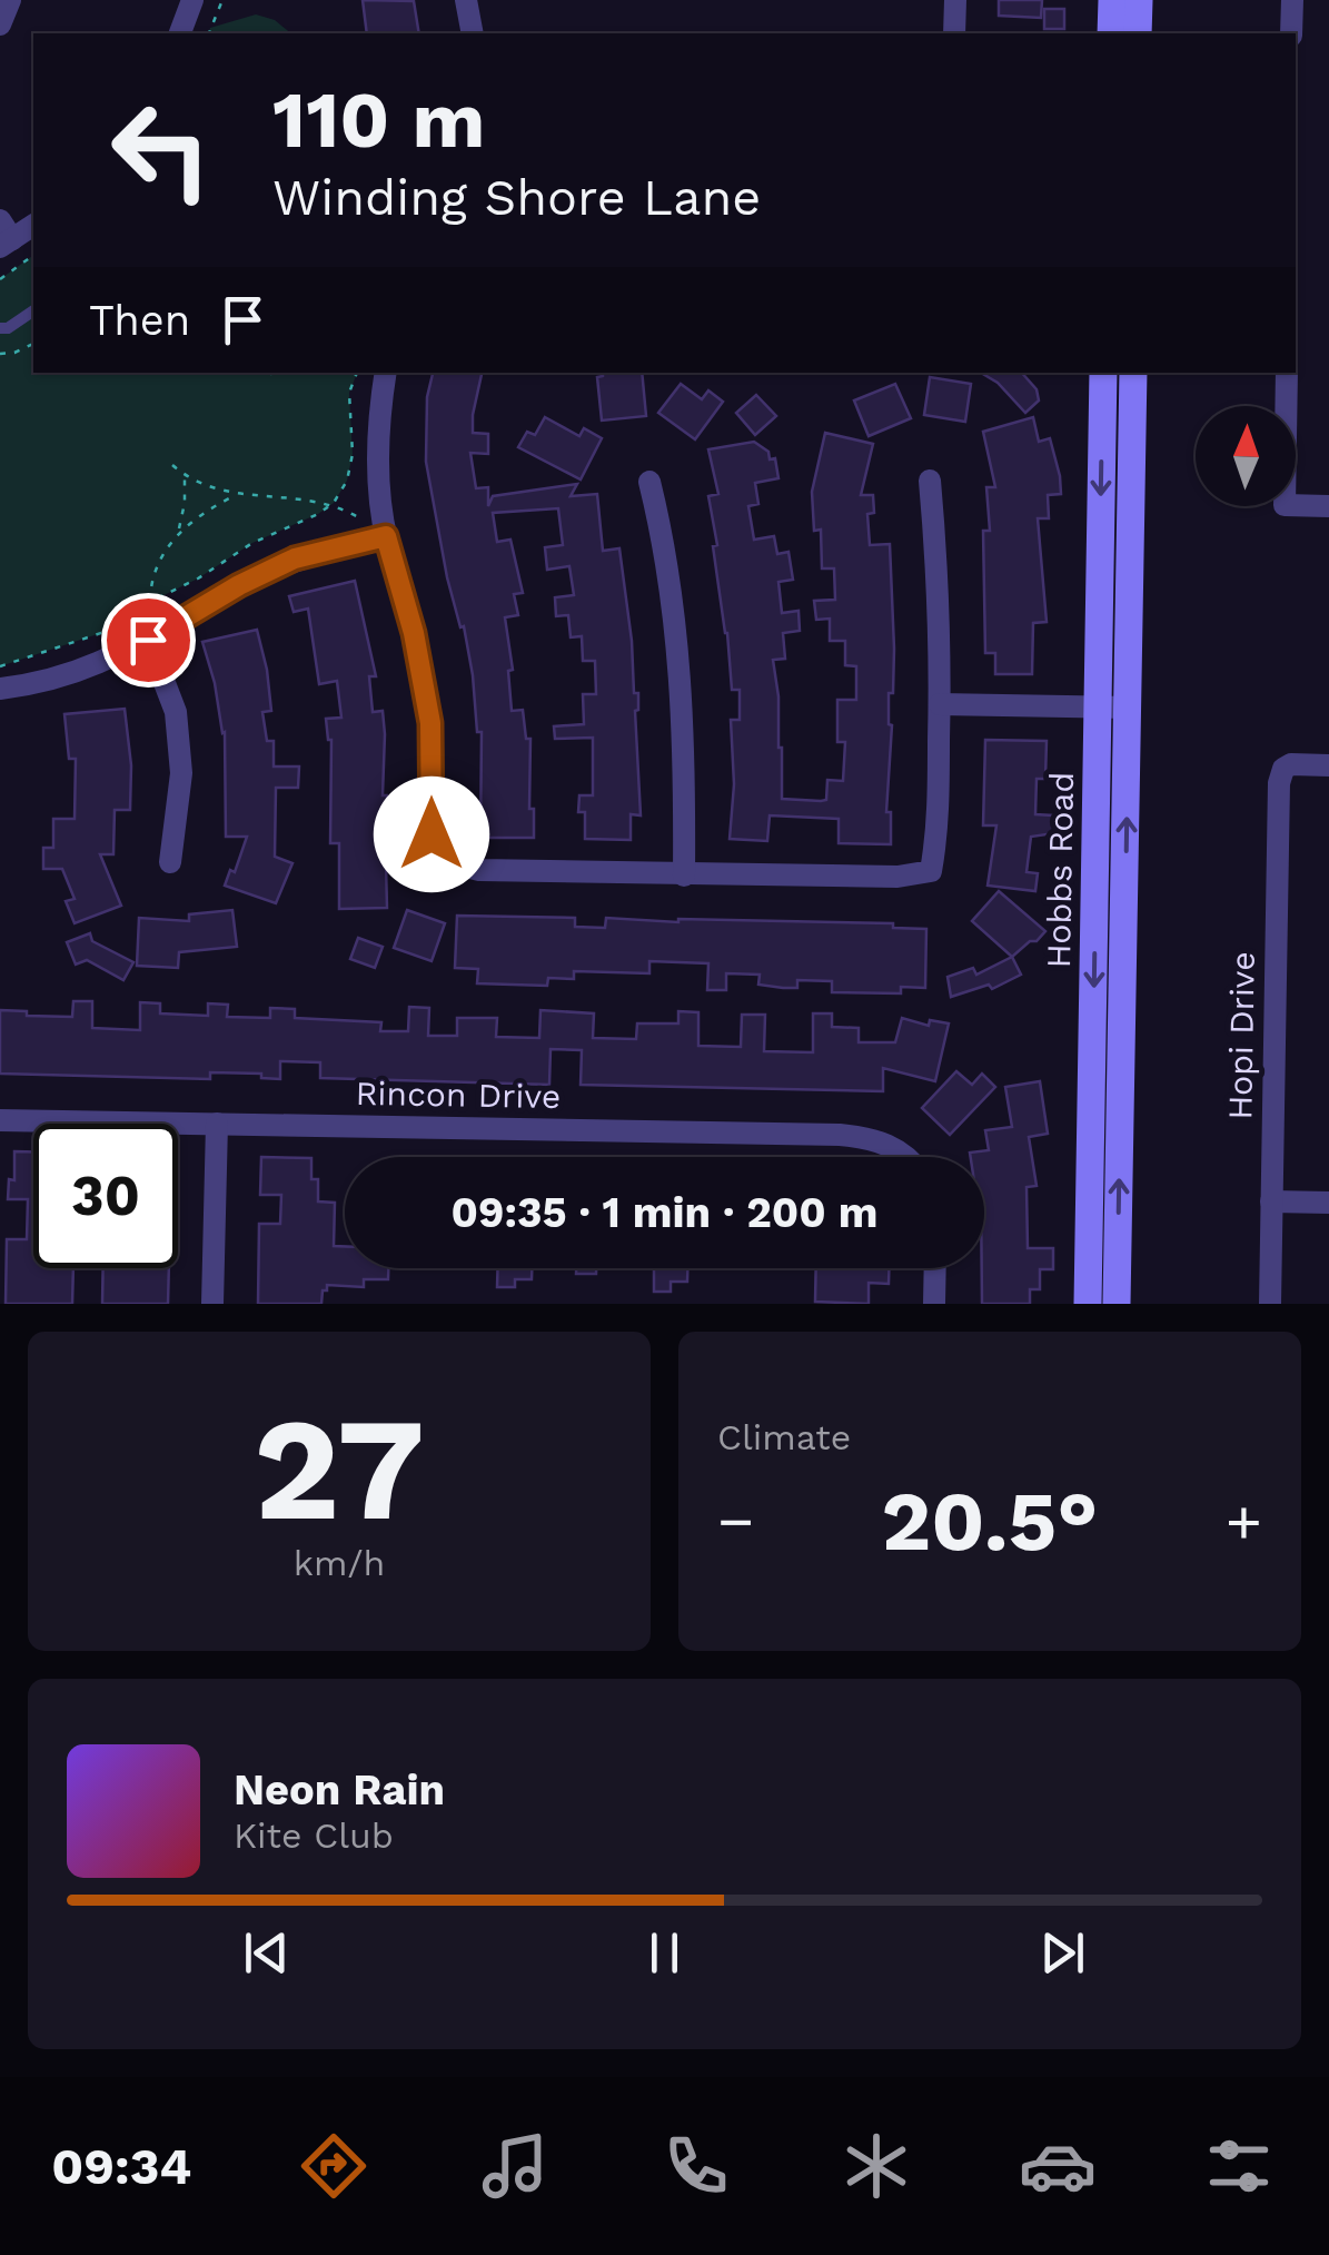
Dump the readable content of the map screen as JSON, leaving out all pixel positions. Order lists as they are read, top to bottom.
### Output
{
  "streets": {
    "street": ["Hobbs Road", "Hopi Drive", "Rincon Drive"]
  },
  "north": "top",
  "page": {
    "turn": ["110 m", "Winding Shore Lane"],
    "then": "Then",
    "limit": "30",
    "trip": "09:35 · 1 min · 200 m",
    "tile": [
      ["27", "km/h"],
      "Climate"
    ],
    "heat": ["−", "20.5°", "+"],
    "song": ["Neon Rain", "Kite Club"],
    "tabs": "09:34"
  }
}
